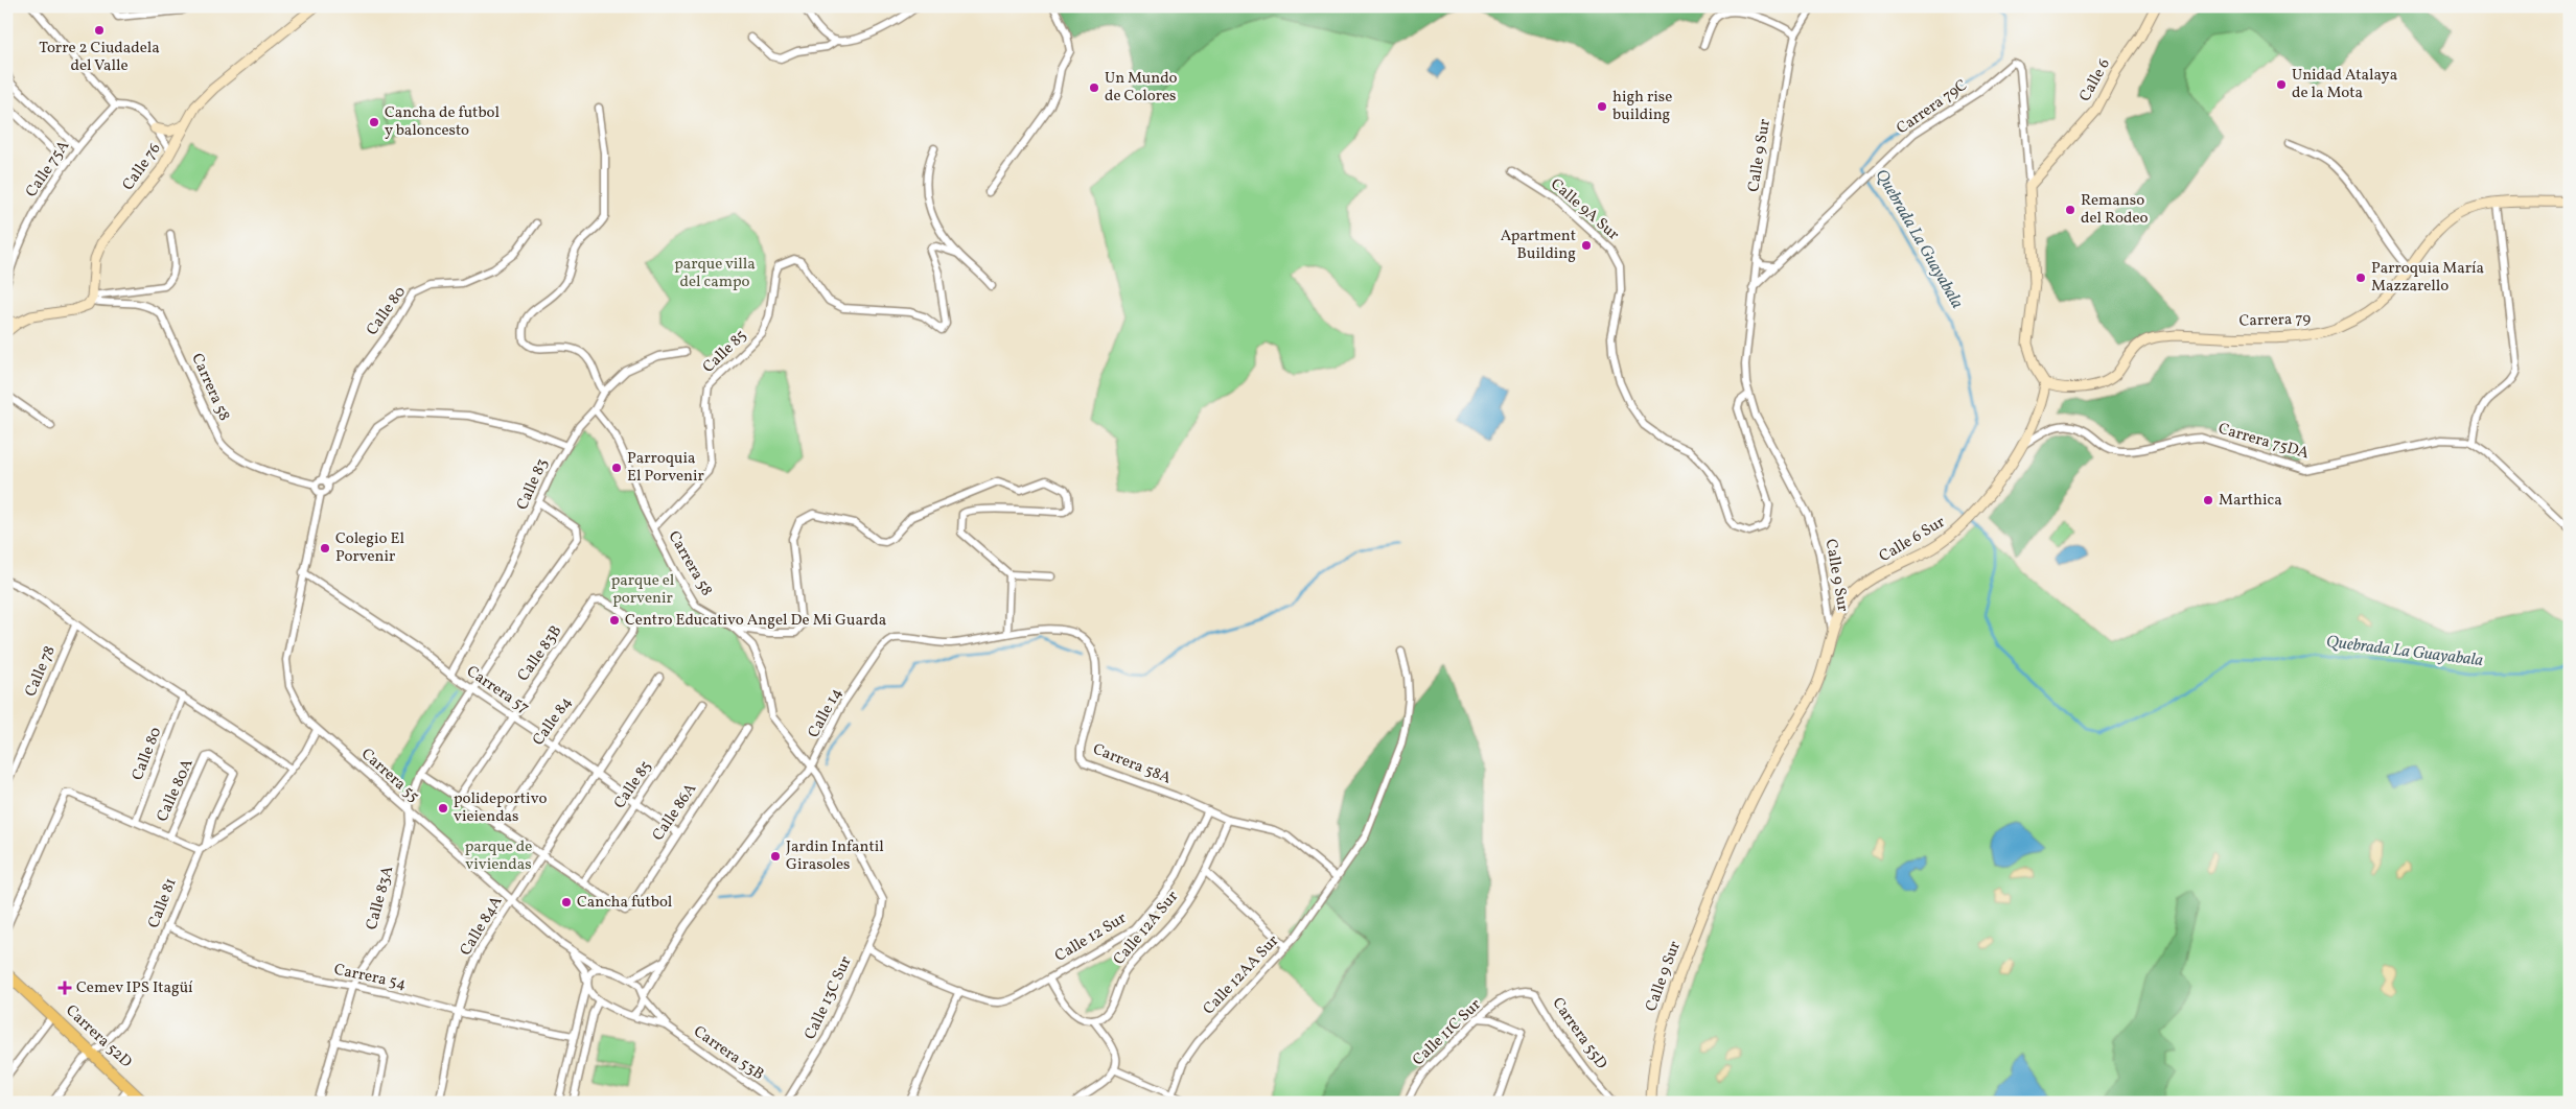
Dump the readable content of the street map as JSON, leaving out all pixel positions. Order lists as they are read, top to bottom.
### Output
{
  "streets": {
    "main road": [
      "Calle 6",
      "Calle 9 Sur",
      "Calle 76",
      "Carrera 79",
      "Calle 6 Sur",
      "Carrera 52D"
    ],
    "street": [
      "Carrera 79C",
      "Calle 75A",
      "Calle 9A Sur",
      "Calle 80",
      "Calle 85",
      "Carrera 58",
      "Carrera 75DA",
      "Calle 83",
      "Calle 83B",
      "Calle 78",
      "Carrera 57",
      "Calle 14",
      "Calle 84",
      "Carrera 58A",
      "Carrera 55",
      "Calle 80A",
      "Calle 86A",
      "Calle 83A",
      "Calle 81",
      "Calle 84A",
      "Calle 12A Sur",
      "Calle 12 Sur",
      "Calle 12AA Sur",
      "Carrera 54",
      "Calle 13C Sur",
      "Calle 11C Sur",
      "Carrera 55D",
      "Carrera 53B"
    ]
  },
  "crossings": [
    ["Calle 6", "Carrera 79C"],
    ["Carrera 79C", "Calle 9 Sur"],
    ["Calle 9 Sur", "Calle 9A Sur"],
    ["Calle 9 Sur", "Calle 6 Sur"],
    ["Calle 76", "Carrera 58"],
    ["Carrera 79", "Calle 6 Sur"],
    ["Calle 85", "Carrera 58"],
    ["Calle 85", "Carrera 57"],
    ["Calle 85", "Calle 86A"],
    ["Carrera 58", "Calle 83"],
    ["Carrera 58", "Calle 14"],
    ["Carrera 58", "Calle 13C Sur"],
    ["Carrera 75DA", "Calle 6 Sur"],
    ["Calle 83", "Carrera 57"],
    ["Calle 83", "Calle 83A"],
    ["Calle 83B", "Carrera 57"],
    ["Calle 83B", "Calle 84"],
    ["Carrera 57", "Calle 84"],
    ["Carrera 57", "Carrera 55"],
    ["Carrera 57", "Calle 86A"],
    ["Carrera 57", "Calle 83A"],
    ["Carrera 57", "Calle 84A"],
    ["Calle 14", "Carrera 58A"],
    ["Carrera 58A", "Calle 12A Sur"],
    ["Carrera 58A", "Calle 12 Sur"],
    ["Carrera 58A", "Calle 12AA Sur"],
    ["Carrera 55", "Calle 83A"],
    ["Carrera 55", "Calle 81"],
    ["Carrera 55", "Calle 84A"],
    ["Carrera 55", "Carrera 53B"],
    ["Calle 80A", "Calle 81"],
    ["Calle 83A", "Carrera 54"],
    ["Calle 81", "Carrera 54"],
    ["Calle 81", "Carrera 52D"],
    ["Calle 84A", "Carrera 54"],
    ["Calle 12 Sur", "Calle 13C Sur"],
    ["Calle 11C Sur", "Carrera 55D"]
  ],
  "water": ["Quebrada La Guayabala"],
  "parks": ["parque villa del campo", "parque el porvenir", "parque de viviendas"],
  "places": {
    "other": [
      "Torre 2 Ciudadela del Valle",
      "Unidad Atalaya de la Mota",
      "Un Mundo de Colores",
      "high rise building",
      "Cancha de futbol y baloncesto",
      "Remanso del Rodeo",
      "Apartment Building",
      "Parroquia María Mazzarello",
      "Parroquia El Porvenir",
      "Marthica",
      "Colegio El Porvenir",
      "Centro Educativo Angel De Mi Guarda",
      "polideportivo vieiendas",
      "Jardin Infantil Girasoles",
      "Cancha futbol"
    ],
    "health": ["Cemev IPS Itagüí"]
  }
}
